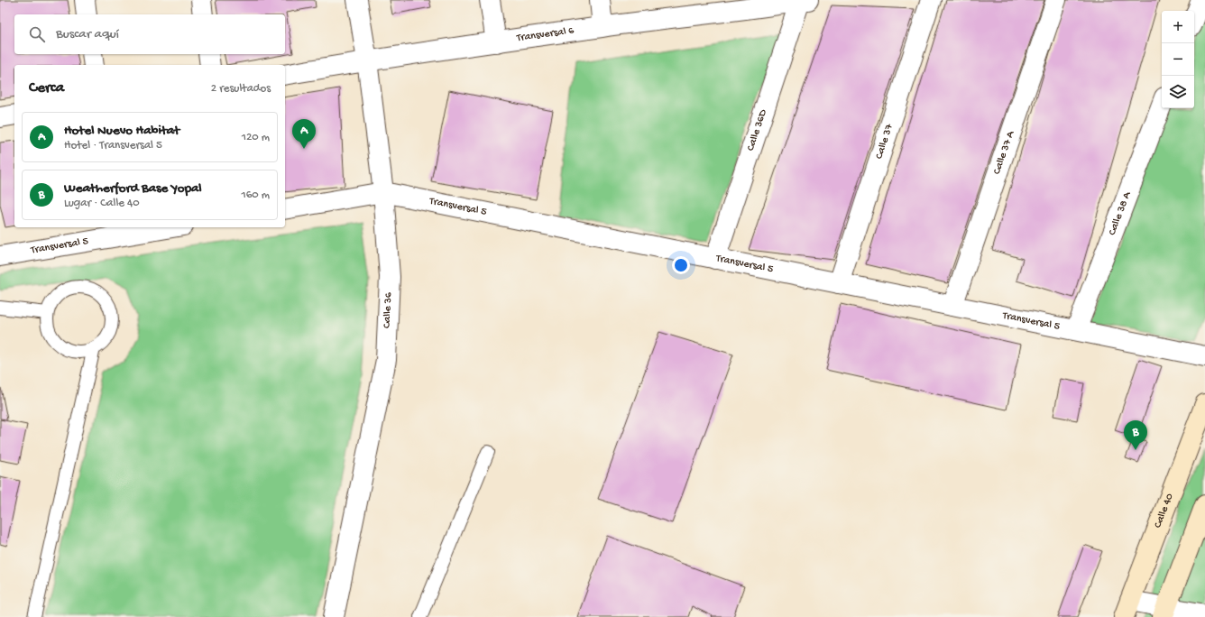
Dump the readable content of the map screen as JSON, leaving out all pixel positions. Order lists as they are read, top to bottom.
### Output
{
  "streets": {
    "main road": ["Calle 40"],
    "street": [
      "Transversal 6",
      "Calle 36D",
      "Calle 37",
      "Calle 37 A",
      "Transversal 5",
      "Calle 38 A",
      "Calle 36"
    ]
  },
  "crossings": [
    ["Transversal 6", "Calle 36D"],
    ["Transversal 6", "Calle 36"],
    ["Calle 36D", "Transversal 5"],
    ["Calle 37", "Transversal 5"],
    ["Calle 37 A", "Transversal 5"],
    ["Transversal 5", "Calle 38 A"],
    ["Transversal 5", "Calle 36"]
  ],
  "page": {
    "map_buttons": ["+", "−"],
    "search": "Buscar aquí",
    "heading": ["Cerca", "2 resultados"],
    "list": [
      {
        "mark": "A",
        "name": "Hotel Nuevo Habitat",
        "note": "Hotel · Transversal 5",
        "value": "120 m"
      },
      {
        "mark": "B",
        "name": "Weatherford Base Yopal",
        "note": "Lugar · Calle 40",
        "value": "160 m"
      }
    ],
    "pins": ["A", "B"]
  }
}
